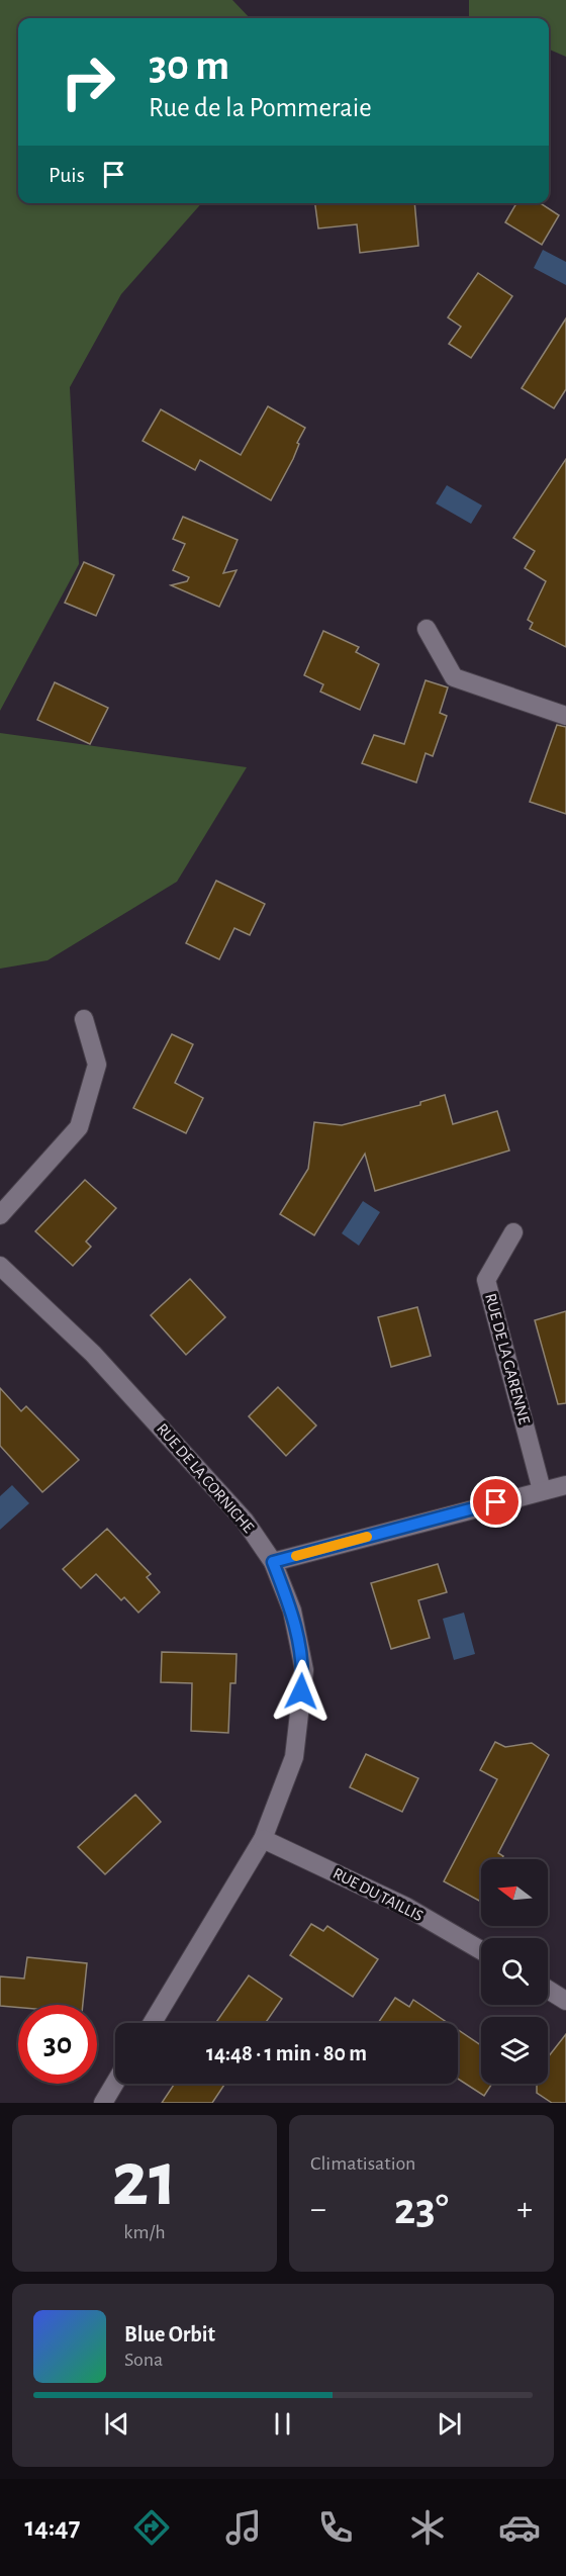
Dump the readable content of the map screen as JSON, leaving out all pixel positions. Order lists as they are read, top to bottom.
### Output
{
  "streets": {
    "street": ["RUE DE LA GARENNE", "RUE DE LA CORNICHE", "RUE DU TAILLIS"]
  },
  "crossings": [
    ["RUE DE LA CORNICHE", "RUE DU TAILLIS"]
  ],
  "north": "left",
  "page": {
    "turn": ["30 m", "Rue de la Pommeraie"],
    "then": "Puis",
    "limit": "30",
    "trip": "14:48 · 1 min · 80 m",
    "tile": [
      ["21", "km/h"],
      "Climatisation"
    ],
    "heat": ["−", "23°", "+"],
    "song": ["Blue Orbit", "Sona"],
    "tabs": "14:47"
  }
}
